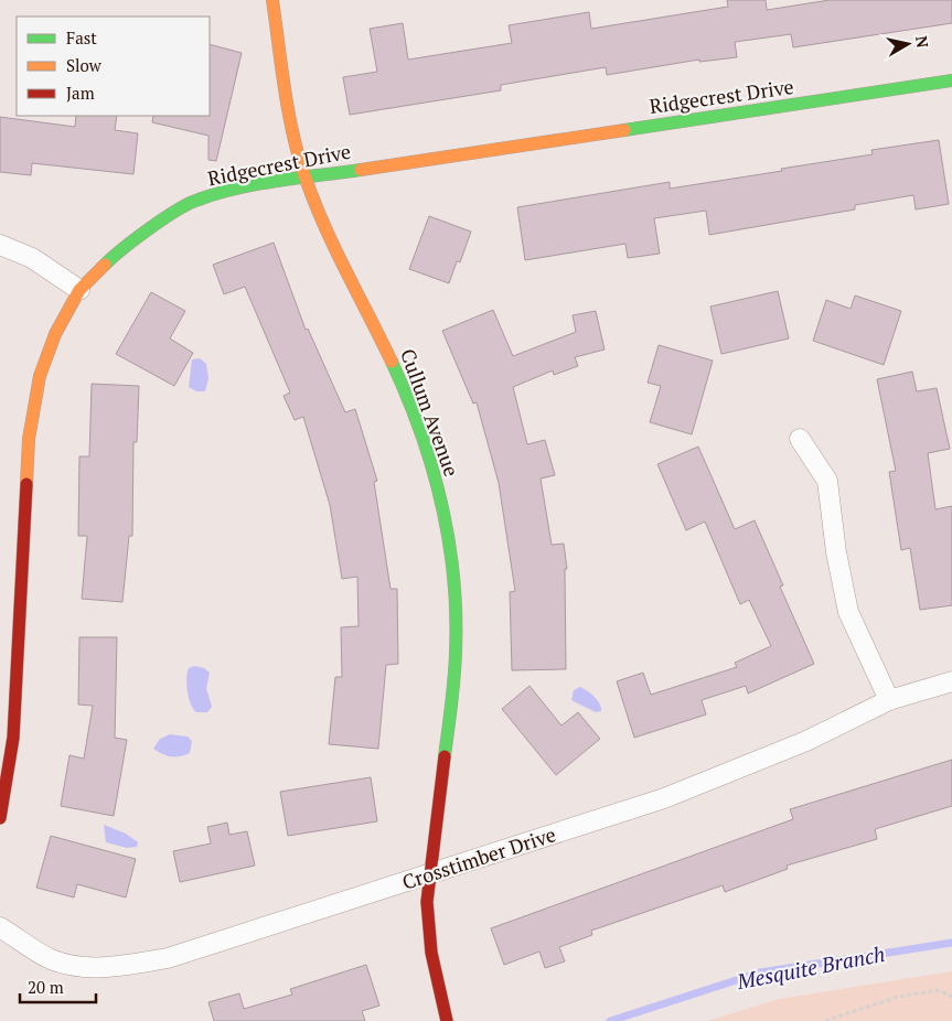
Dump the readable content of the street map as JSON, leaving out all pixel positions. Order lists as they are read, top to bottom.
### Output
{
  "streets": {
    "street": ["Ridgecrest Drive", "Cullum Avenue", "Crosstimber Drive"]
  },
  "crossings": [
    ["Ridgecrest Drive", "Cullum Avenue"],
    ["Cullum Avenue", "Crosstimber Drive"]
  ],
  "water": ["Mesquite Branch"],
  "legend": ["Fast", "Slow", "Jam"],
  "scale_bar": "20 m",
  "north": "right"
}
